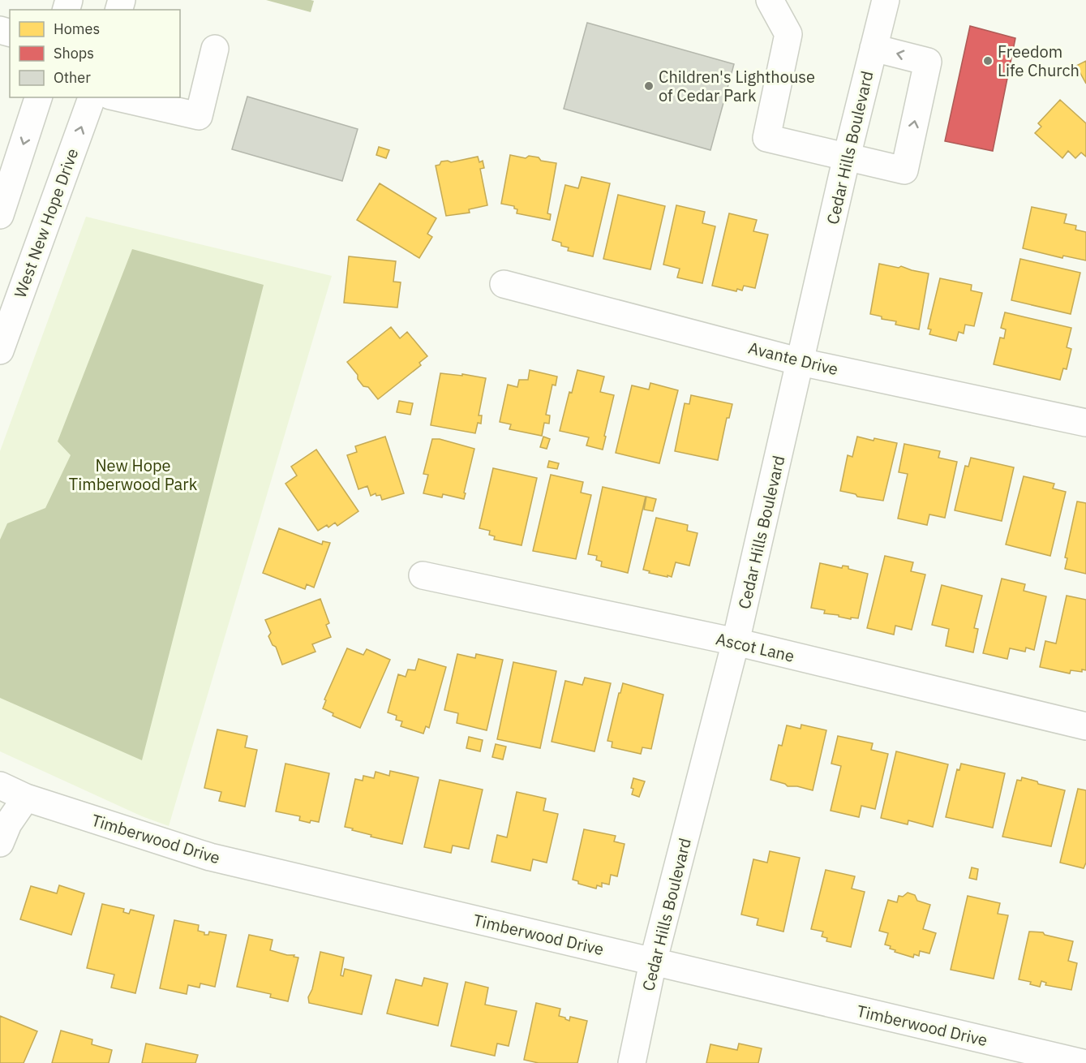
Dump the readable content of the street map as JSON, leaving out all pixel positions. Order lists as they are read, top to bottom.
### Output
{
  "streets": {
    "street": [
      "Cedar Hills Boulevard",
      "West New Hope Drive",
      "Avante Drive",
      "Ascot Lane",
      "Timberwood Drive"
    ]
  },
  "crossings": [
    ["Cedar Hills Boulevard", "Avante Drive"],
    ["Cedar Hills Boulevard", "Ascot Lane"],
    ["Cedar Hills Boulevard", "Timberwood Drive"]
  ],
  "parks": ["New Hope Timberwood Park"],
  "places": ["Freedom Life Church", "Children's Lighthouse of Cedar Park"],
  "legend": ["Homes", "Shops", "Other"]
}
